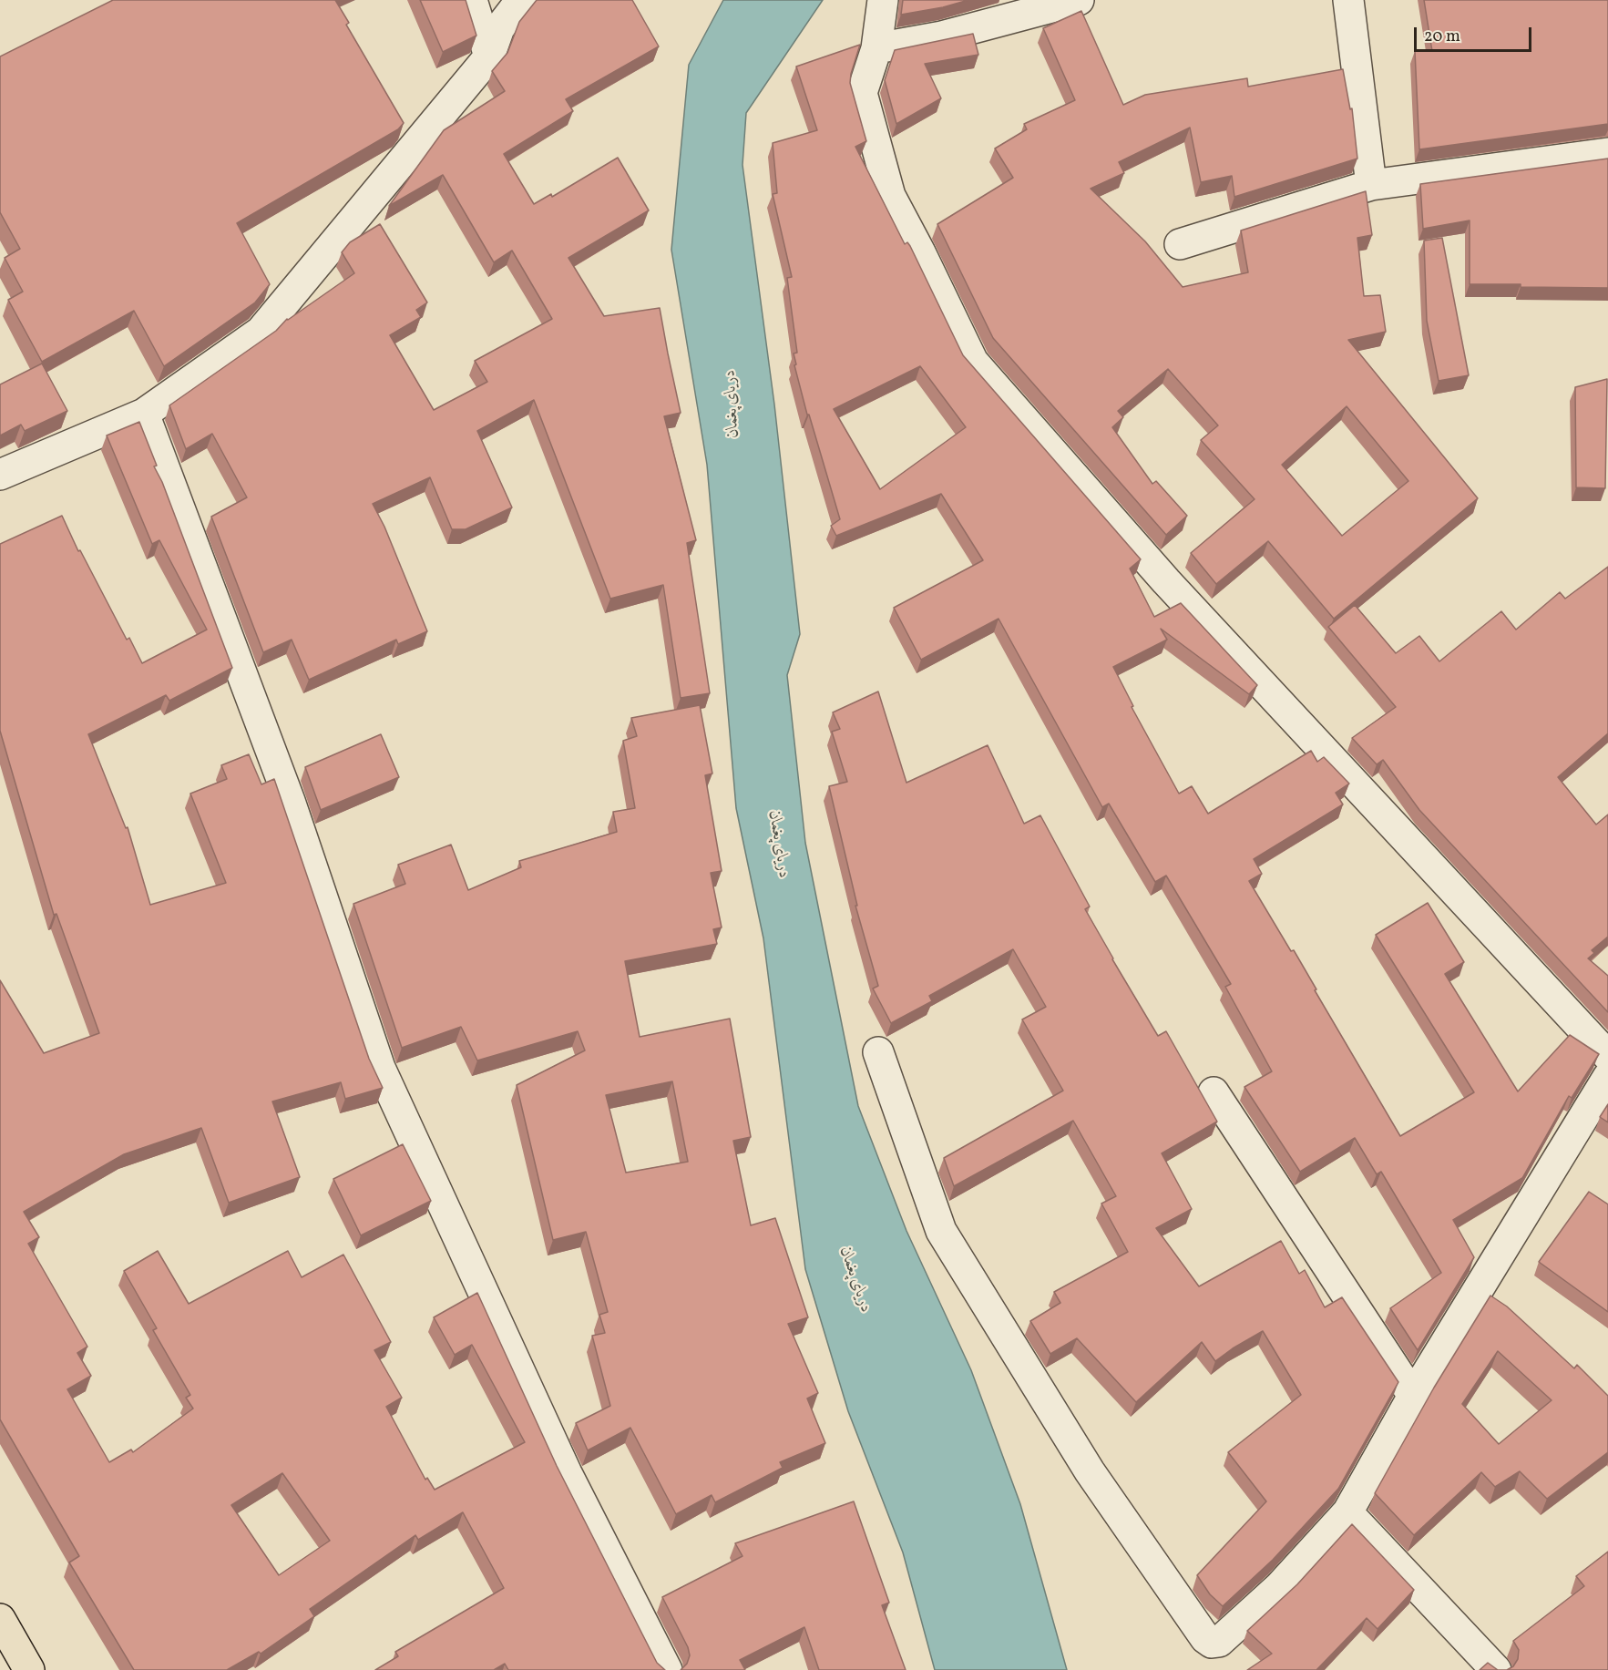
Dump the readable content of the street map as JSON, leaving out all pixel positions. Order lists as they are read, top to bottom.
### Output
{
  "water": ["دریای پغمان"],
  "scale_bar": "20 m"
}
